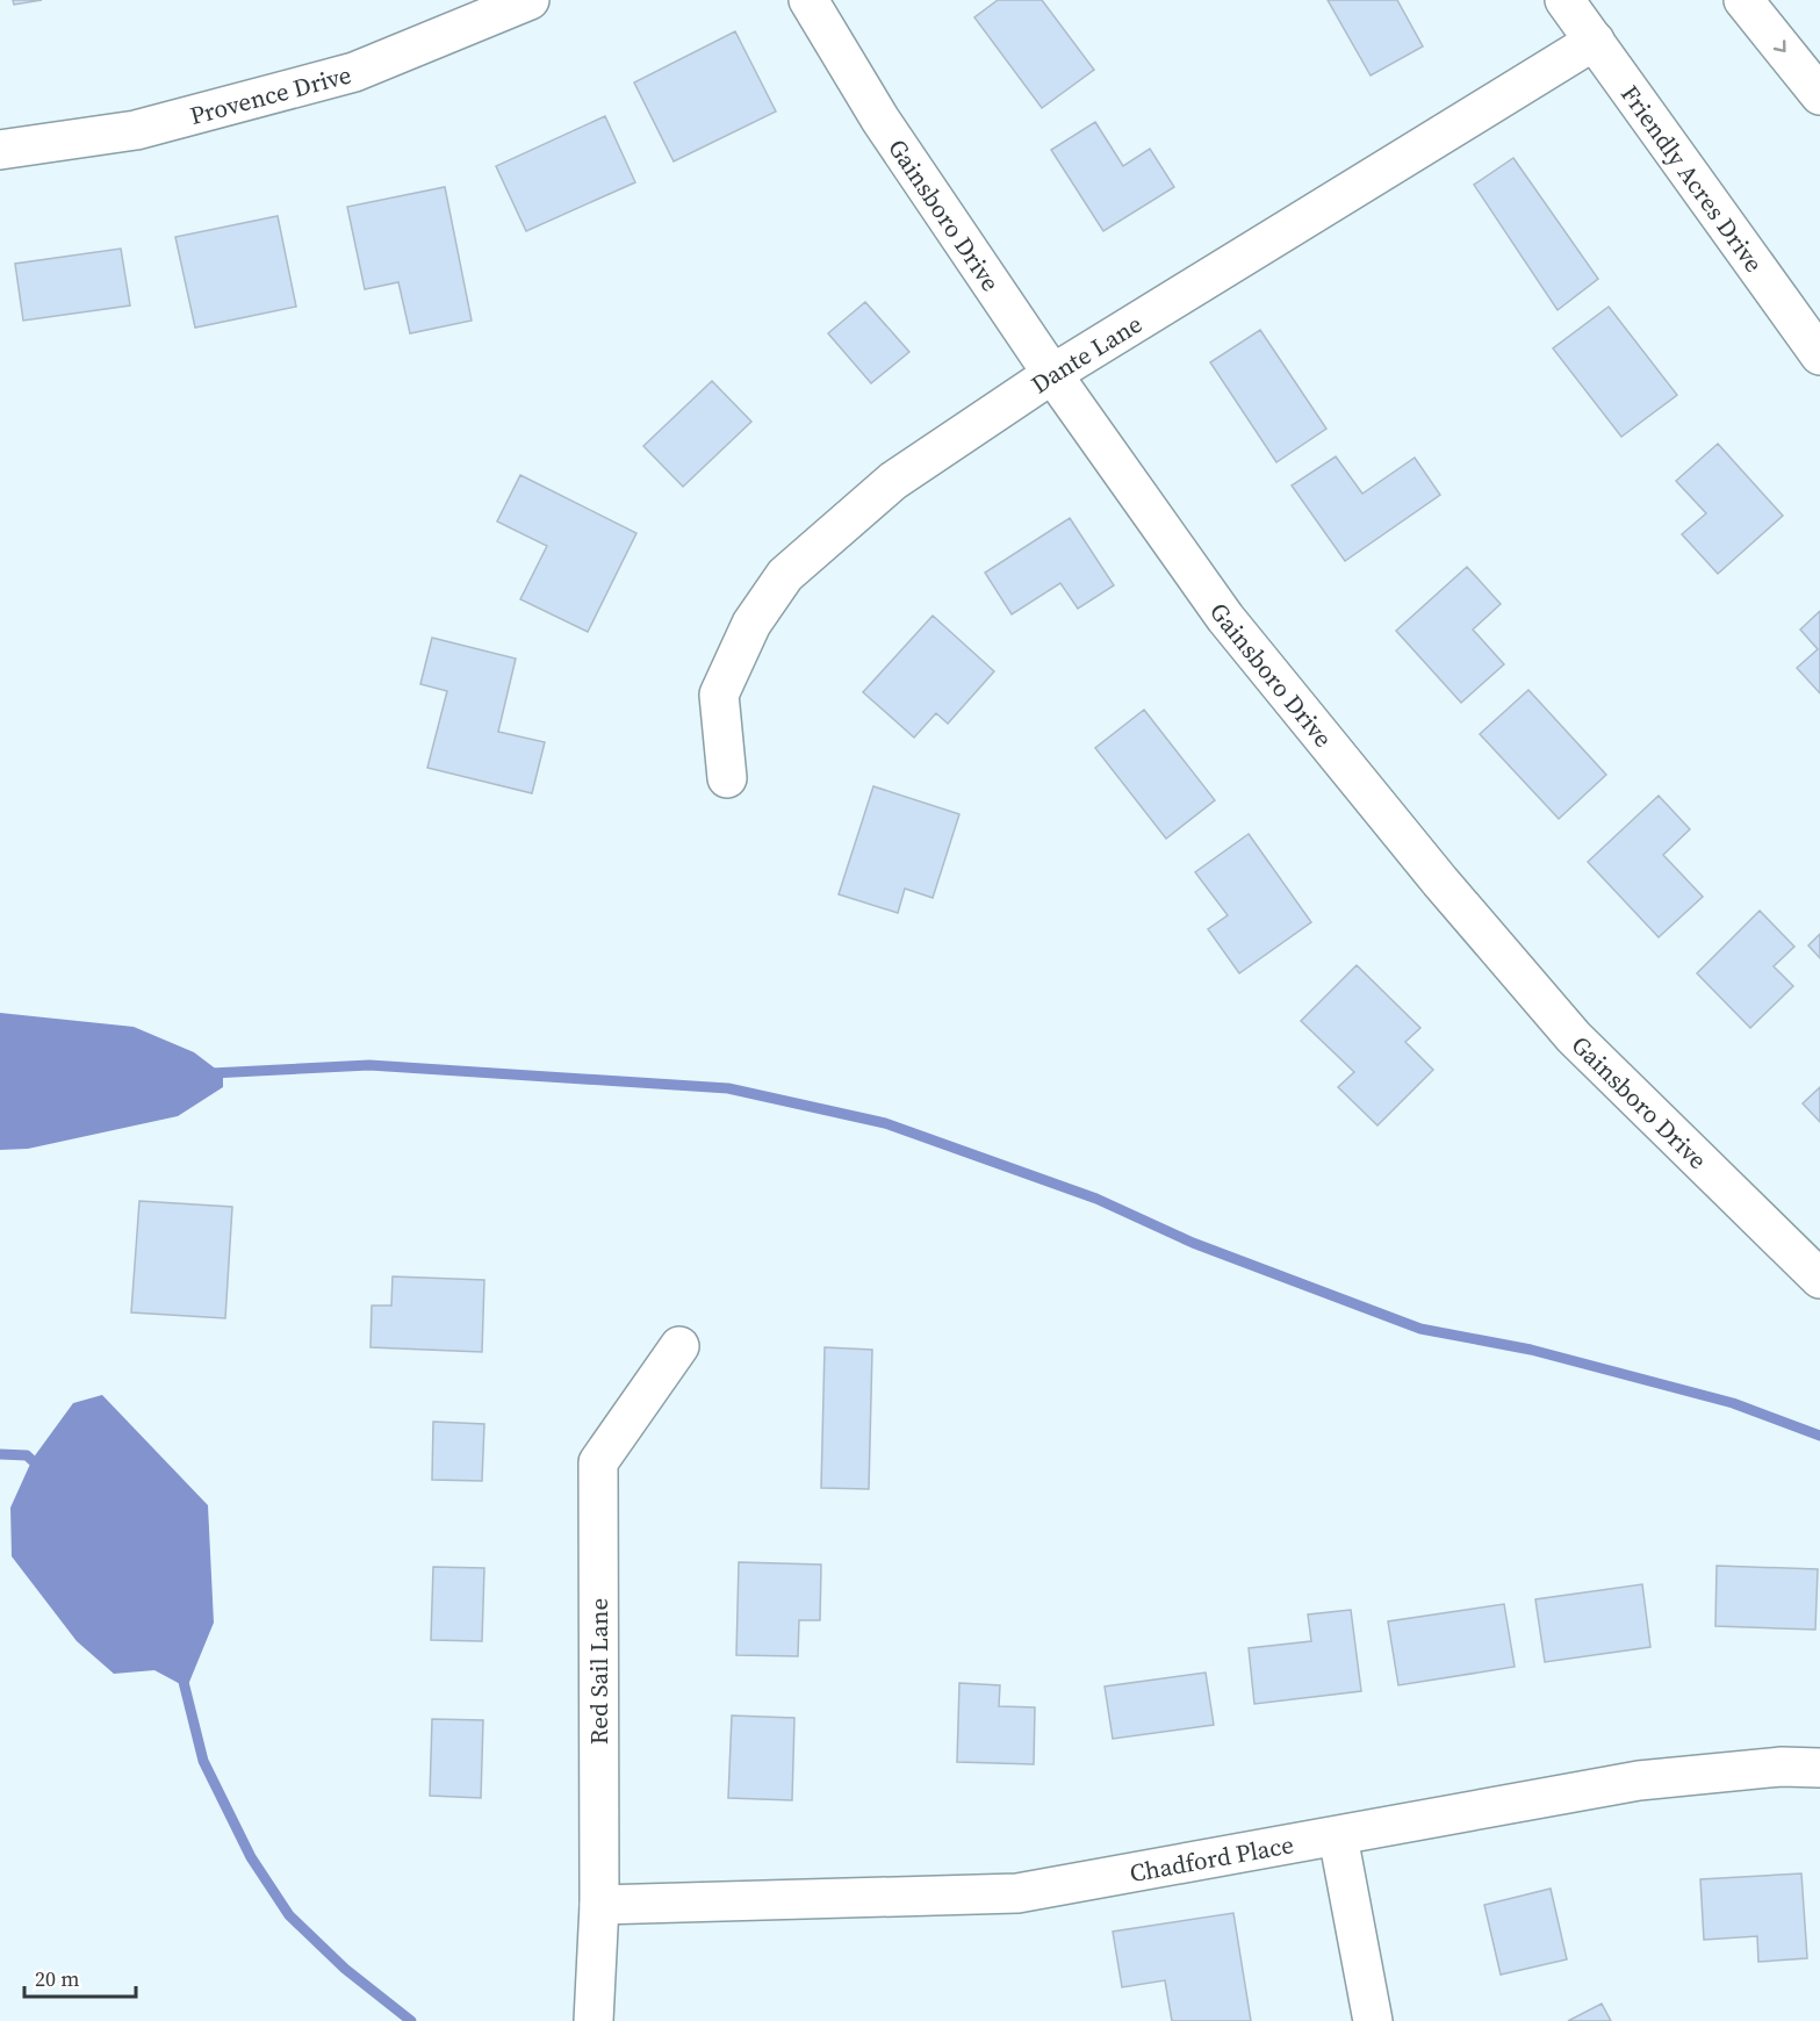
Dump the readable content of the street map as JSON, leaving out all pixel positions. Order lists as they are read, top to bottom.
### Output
{
  "streets": {
    "main road": [
      "Provence Drive",
      "Friendly Acres Drive",
      "Gainsboro Drive",
      "Dante Lane",
      "Red Sail Lane",
      "Chadford Place"
    ]
  },
  "crossings": [
    ["Friendly Acres Drive", "Dante Lane"],
    ["Gainsboro Drive", "Dante Lane"],
    ["Red Sail Lane", "Chadford Place"]
  ],
  "scale_bar": "20 m"
}
